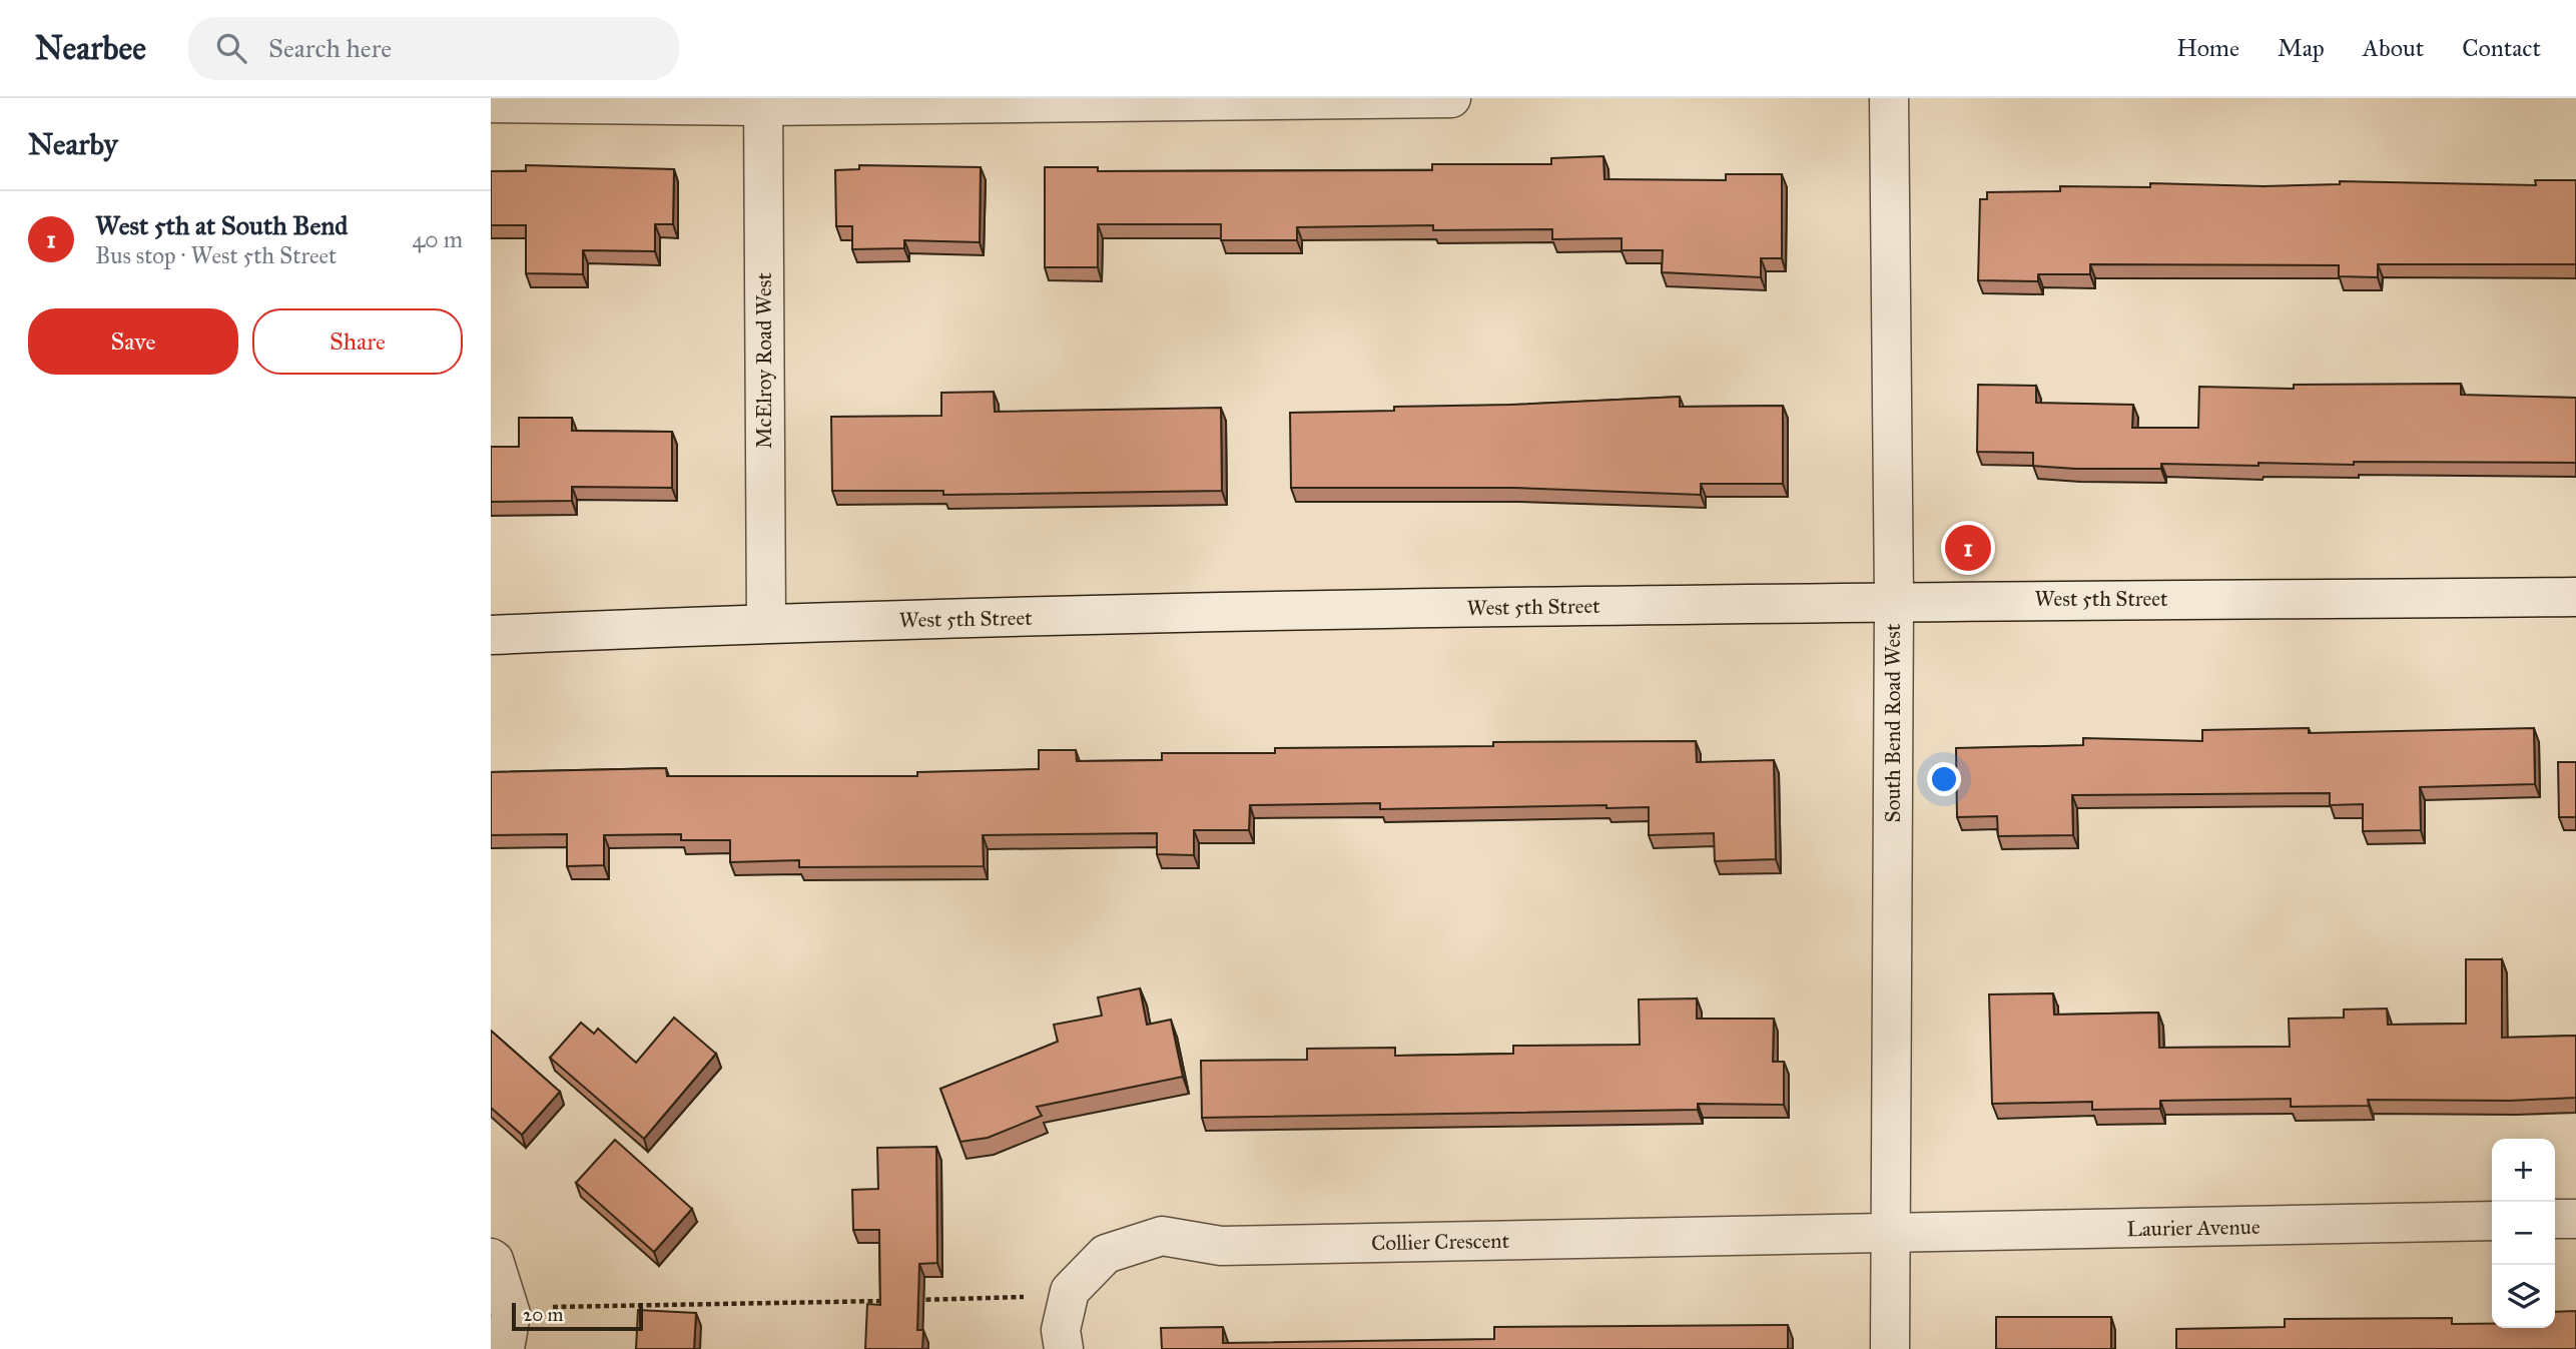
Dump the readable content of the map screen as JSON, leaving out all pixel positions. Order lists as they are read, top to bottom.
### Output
{
  "streets": {
    "street": [
      "McElroy Road West",
      "West 5th Street",
      "South Bend Road West",
      "Laurier Avenue",
      "Collier Crescent"
    ]
  },
  "crossings": [
    ["McElroy Road West", "West 5th Street"],
    ["West 5th Street", "South Bend Road West"],
    ["South Bend Road West", "Laurier Avenue"],
    ["South Bend Road West", "Collier Crescent"],
    ["Laurier Avenue", "Collier Crescent"]
  ],
  "scale_bar": "20 m",
  "page": {
    "header": "Nearbee",
    "search": "Search here",
    "nav": [
      "Home",
      "Map",
      "About",
      "Contact"
    ],
    "heading": "Nearby",
    "list": [
      {
        "mark": "1",
        "name": "West 5th at South Bend",
        "note": "Bus stop · West 5th Street",
        "value": "40 m"
      }
    ],
    "buttons": ["Save", "Share"],
    "pins": "1",
    "map_buttons": ["+", "−"],
    "scale": "20 m"
  }
}
